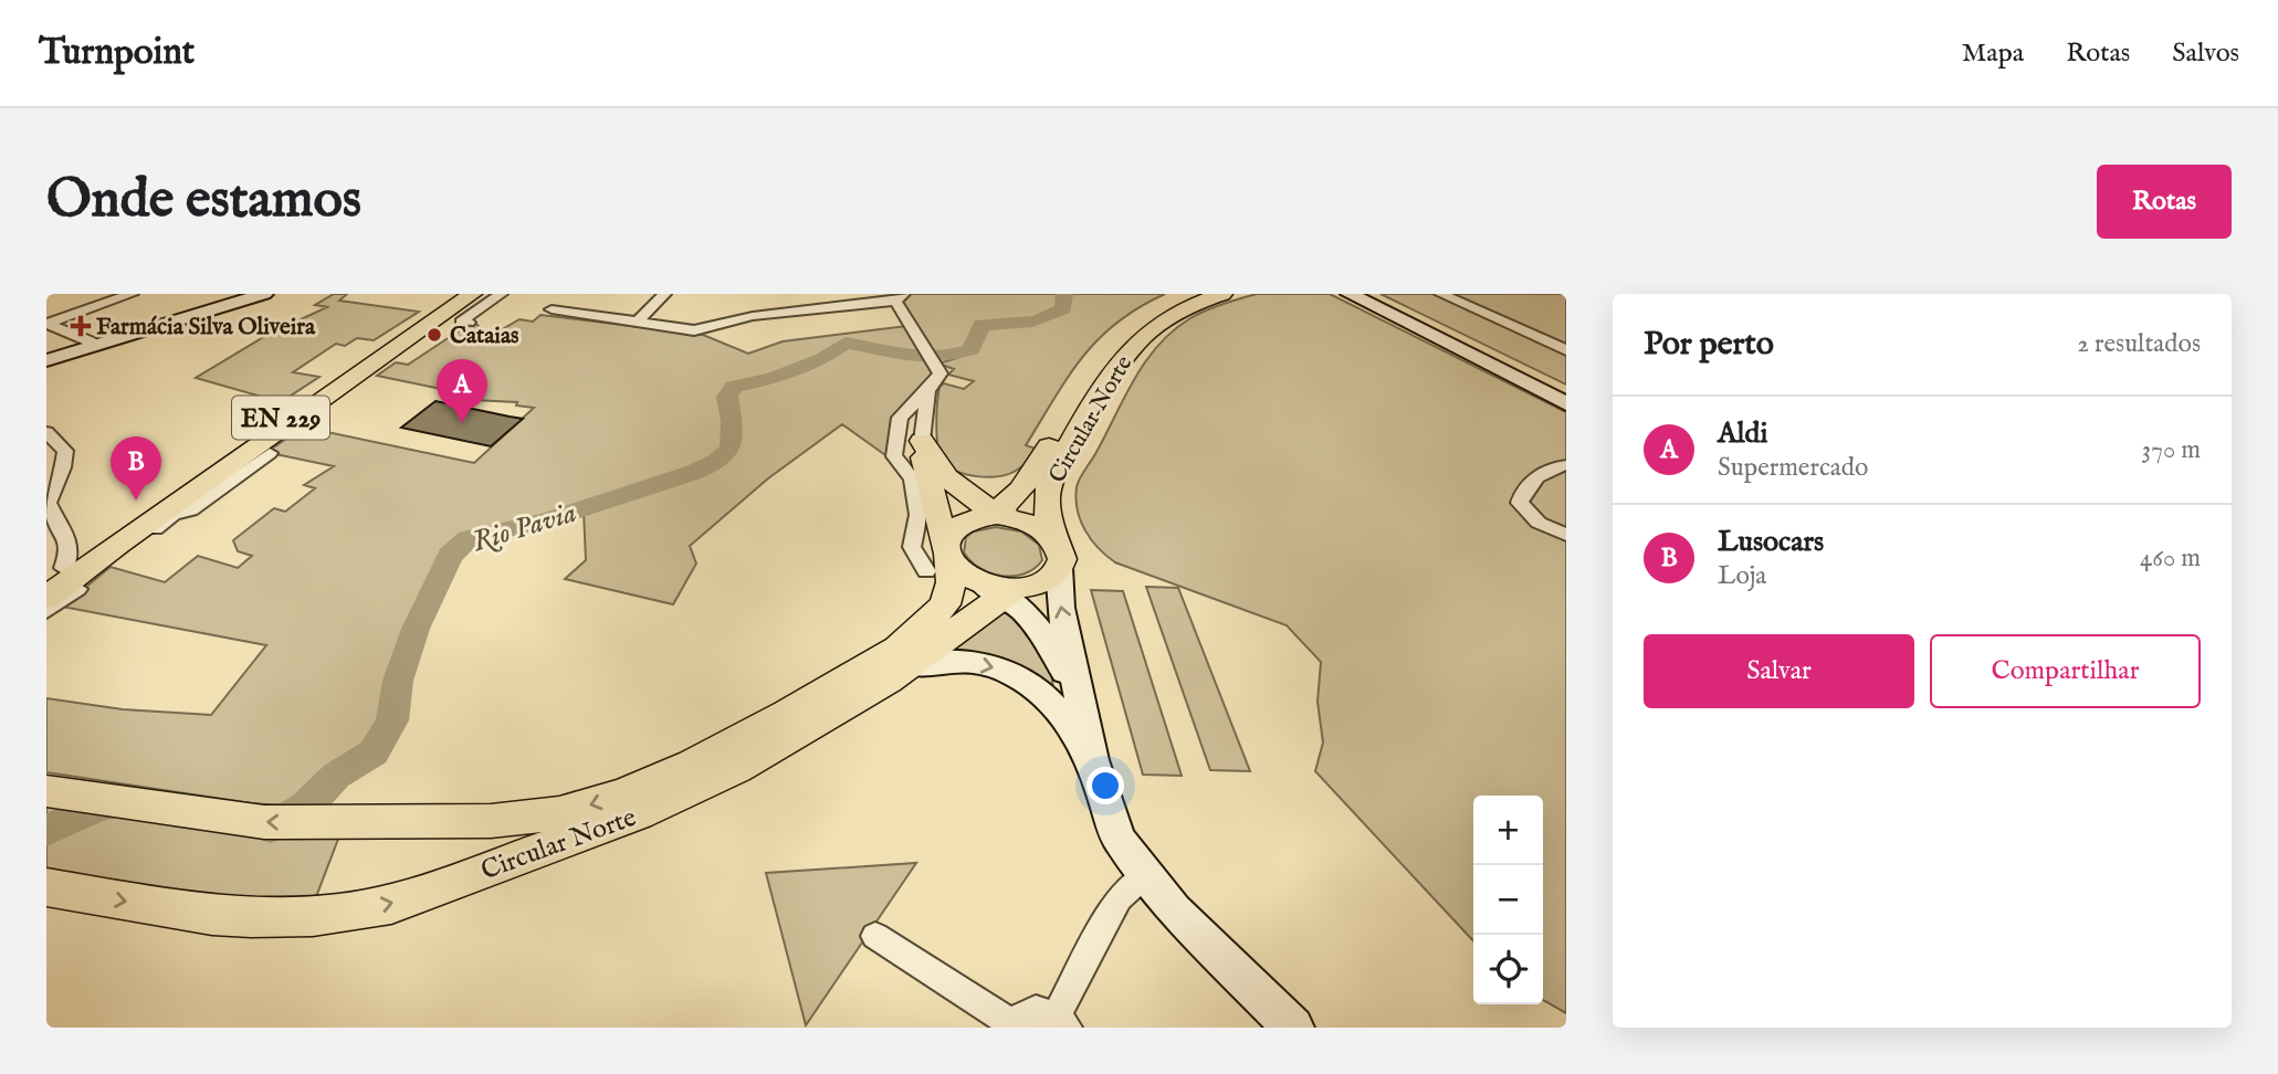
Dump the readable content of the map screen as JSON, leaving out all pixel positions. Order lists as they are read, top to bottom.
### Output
{
  "streets": {
    "main road": ["EN 229", "Circular Norte"]
  },
  "water": ["Rio Pavia"],
  "places": {
    "health": ["Farmácia Silva Oliveira"],
    "other": ["Cataias"]
  },
  "page": {
    "header": "Turnpoint",
    "nav": ["Mapa", "Rotas", "Salvos"],
    "buttons": [
      "Rotas",
      ["Salvar", "Compartilhar"]
    ],
    "title": "Onde estamos",
    "heading": ["Por perto", "2 resultados"],
    "pins": ["A", "B"],
    "list": [
      {
        "mark": "A",
        "name": "Aldi",
        "note": "Supermercado",
        "value": "370 m"
      },
      {
        "mark": "B",
        "name": "Lusocars",
        "note": "Loja",
        "value": "460 m"
      }
    ],
    "map_buttons": ["+", "−"]
  }
}
